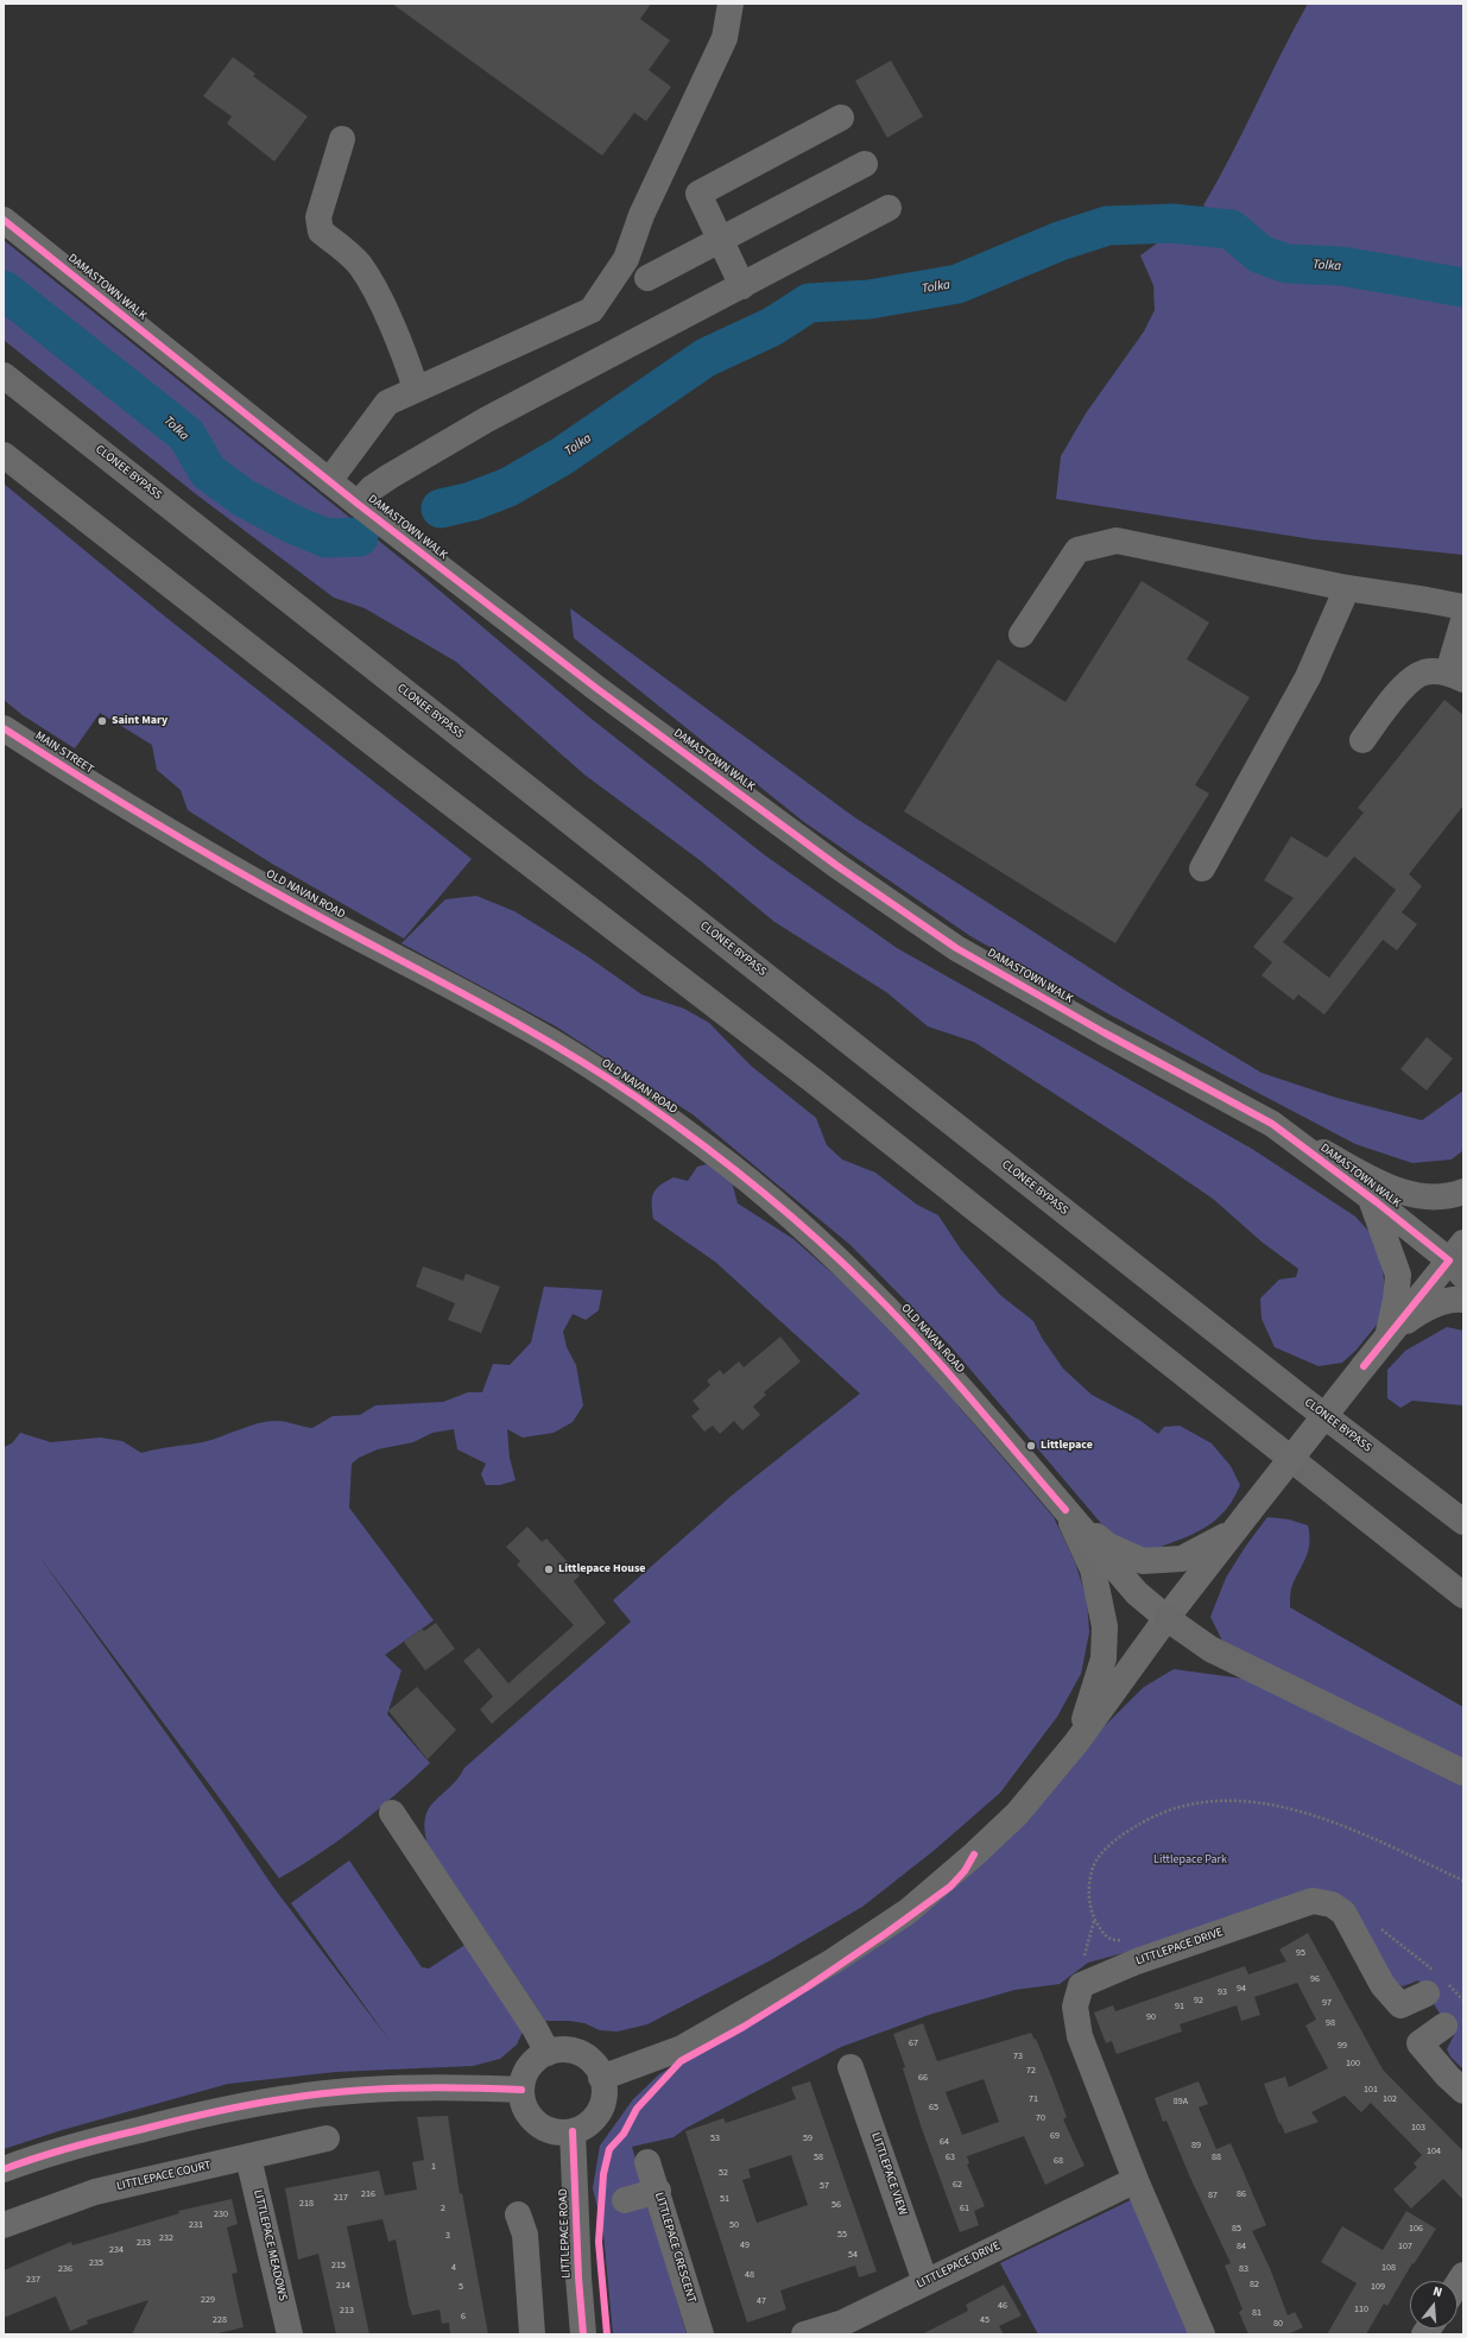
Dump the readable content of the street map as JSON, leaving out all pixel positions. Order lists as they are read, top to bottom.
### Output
{
  "streets": {
    "highway": ["CLONEE BYPASS"],
    "main road": ["DAMASTOWN WALK", "MAIN STREET", "OLD NAVAN ROAD"],
    "street": [
      "LITTLEPACE DRIVE",
      "LITTLEPACE VIEW",
      "LITTLEPACE COURT",
      "LITTLEPACE ROAD",
      "LITTLEPACE MEADOWS",
      "LITTLEPACE CRESCENT"
    ]
  },
  "crossings": [
    ["MAIN STREET", "OLD NAVAN ROAD"],
    ["LITTLEPACE DRIVE", "LITTLEPACE VIEW"],
    ["LITTLEPACE COURT", "LITTLEPACE MEADOWS"]
  ],
  "water": ["Tolka"],
  "parks": ["Littlepace Park"],
  "places": ["Saint Mary", "Littlepace", "Littlepace House"],
  "house_numbers": [
    "95",
    "96",
    "94",
    "93",
    "92",
    "97",
    "91",
    "90",
    "98",
    "67",
    "99",
    "73",
    "100",
    "72",
    "66",
    "101",
    "71",
    "102",
    "89A",
    "65",
    "70",
    "103",
    "69",
    "53",
    "59",
    "64",
    "89",
    "104",
    "58",
    "63",
    "88",
    "68",
    "1",
    "52",
    "62",
    "57",
    "216",
    "86",
    "87",
    "217",
    "51",
    "218",
    "56",
    "2",
    "61",
    "230",
    "231",
    "50",
    "85",
    "106",
    "55",
    "3",
    "232",
    "233",
    "49",
    "84",
    "107",
    "234",
    "54",
    "235",
    "215",
    "4",
    "108",
    "236",
    "83",
    "48",
    "237",
    "82",
    "214",
    "5",
    "109",
    "229",
    "47",
    "46",
    "110",
    "213",
    "81",
    "6",
    "228",
    "45",
    "80"
  ],
  "north": "top"
}
